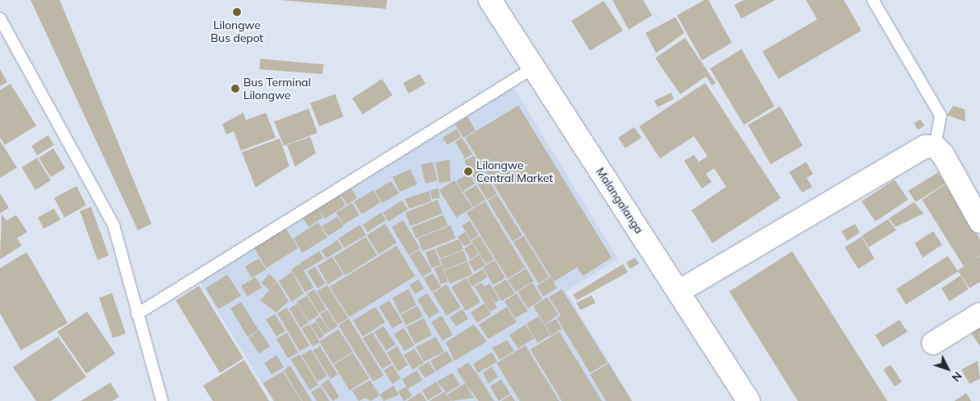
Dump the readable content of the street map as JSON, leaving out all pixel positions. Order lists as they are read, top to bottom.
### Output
{
  "streets": {
    "street": ["Malangalanga"]
  },
  "places": ["Lilongwe Bus depot", "Bus Terminal Lilongwe", "Lilongwe Central Market"],
  "north": "bottom right"
}
